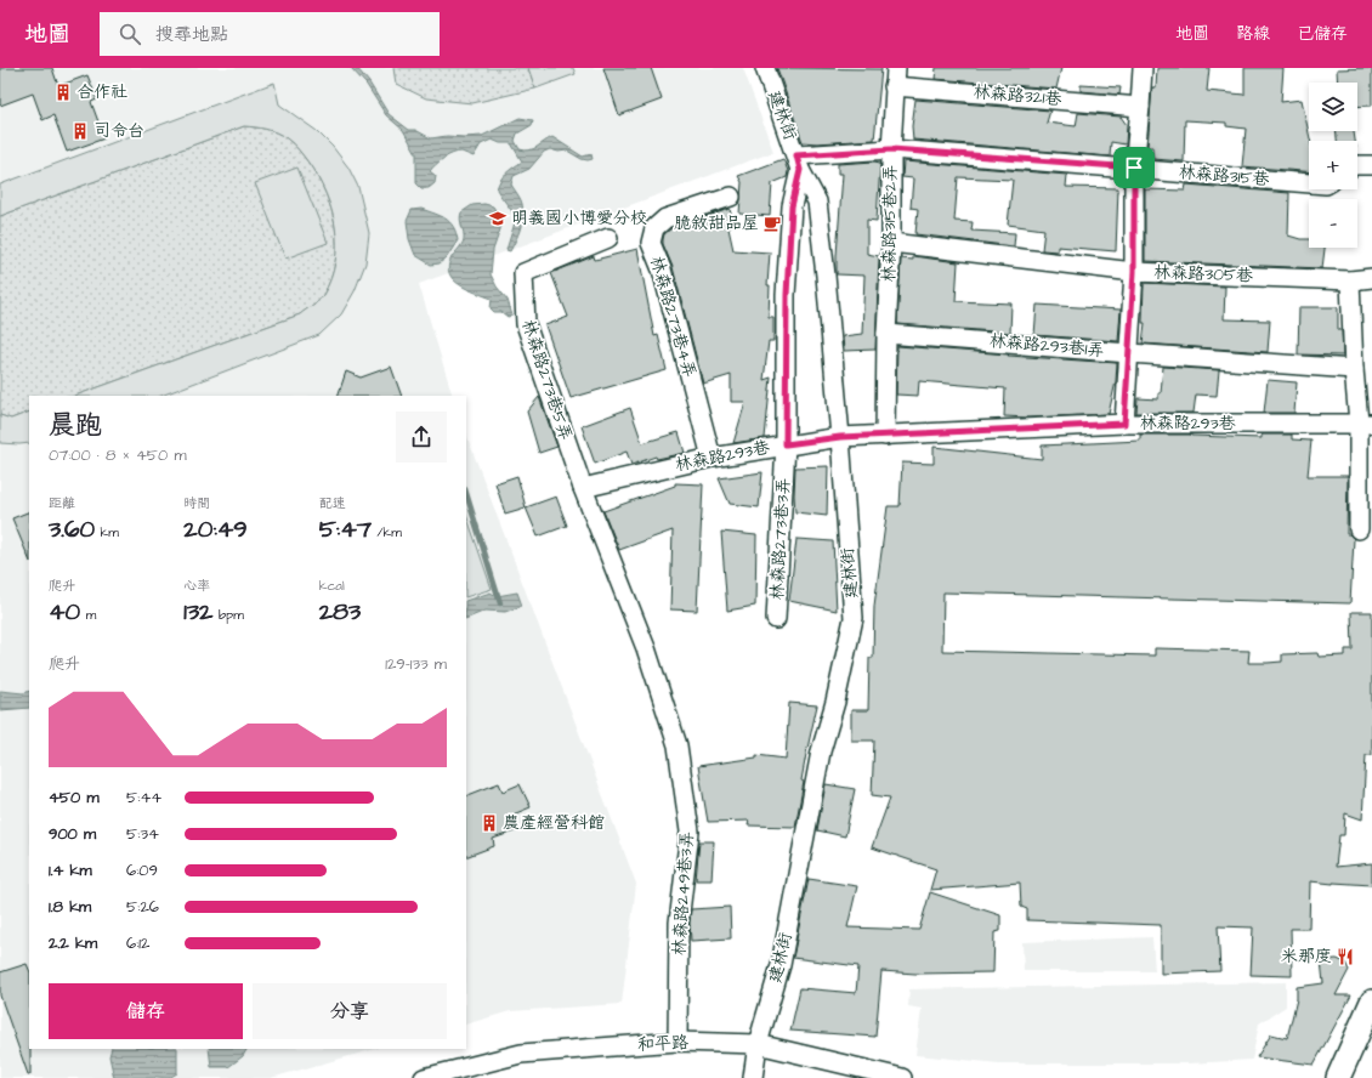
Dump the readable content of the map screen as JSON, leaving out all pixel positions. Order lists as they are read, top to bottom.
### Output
{
  "streets": {
    "street": [
      "林森路321巷",
      "建林街",
      "林森路315巷",
      "林森路315巷2弄",
      "林森路305巷",
      "林森路273巷4弄",
      "林森路293巷1弄",
      "林森路273巷5弄",
      "林森路293巷",
      "林森路273巷3弄",
      "林森路249巷3弄",
      "和平路"
    ]
  },
  "crossings": [
    ["林森路321巷", "林森路315巷2弄"],
    ["建林街", "林森路315巷"],
    ["建林街", "林森路293巷"],
    ["建林街", "林森路273巷3弄"],
    ["建林街", "和平路"],
    ["林森路315巷", "林森路315巷2弄"],
    ["林森路315巷", "林森路273巷3弄"],
    ["林森路315巷2弄", "林森路305巷"],
    ["林森路315巷2弄", "林森路293巷1弄"],
    ["林森路315巷2弄", "林森路293巷"],
    ["林森路273巷4弄", "林森路293巷"],
    ["林森路273巷5弄", "林森路293巷"],
    ["林森路273巷5弄", "林森路249巷3弄"],
    ["林森路293巷", "林森路273巷3弄"],
    ["林森路293巷", "林森路249巷3弄"],
    ["林森路249巷3弄", "和平路"]
  ],
  "places": {
    "building": ["合作社", "司令台", "農產經營科館"],
    "school or university": ["明義國小博愛分校"],
    "cafe": ["脆敘甜品屋"],
    "restaurant": ["米那度"]
  },
  "page": {
    "header": "地圖",
    "search": "搜尋地點",
    "nav": ["地圖", "路線", "已儲存"],
    "map_buttons": ["+", "−"],
    "heading": ["晨跑", "07:00 · 8 × 450 m"],
    "stats": [
      ["距離", "3.60 km"],
      ["時間", "20:49"],
      ["配速", "5:47 /km"],
      ["爬升", "40 m"],
      ["心率", "132 bpm"],
      ["kcal", "283"]
    ],
    "chart": ["爬升", "129–133 m"],
    "list": [
      {
        "name": "450 m",
        "note": "5:44"
      },
      {
        "name": "900 m",
        "note": "5:34"
      },
      {
        "name": "1.4 km",
        "note": "6:09"
      },
      {
        "name": "1.8 km",
        "note": "5:26"
      },
      {
        "name": "2.2 km",
        "note": "6:12"
      }
    ],
    "buttons": ["儲存", "分享"]
  }
}
